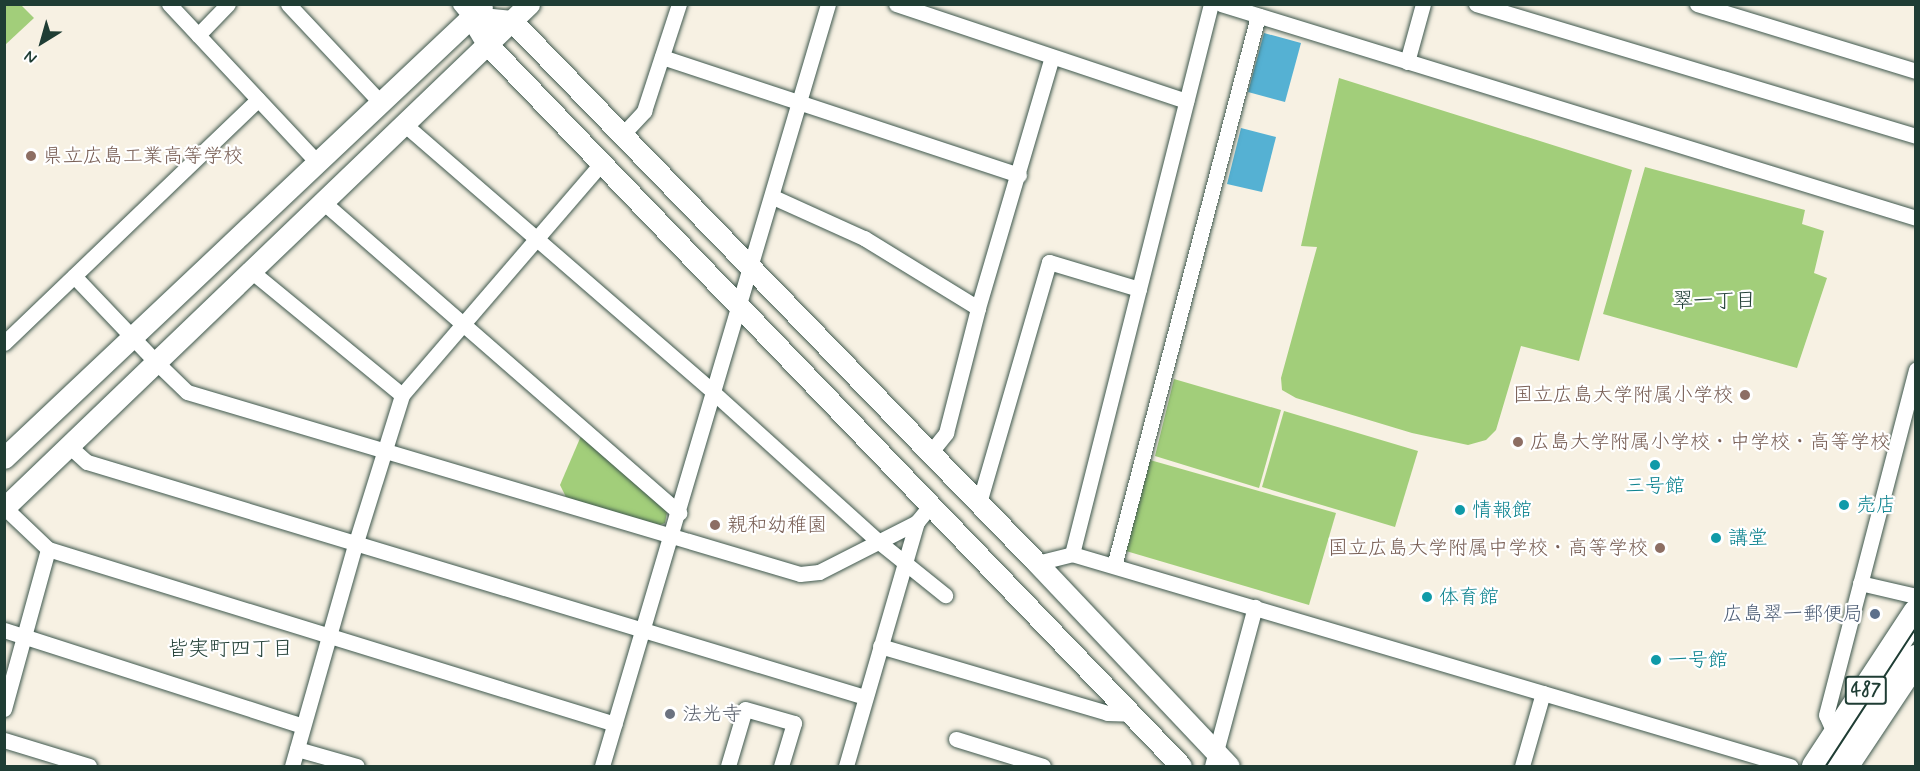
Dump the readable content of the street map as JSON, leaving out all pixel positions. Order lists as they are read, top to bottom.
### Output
{
  "streets": {
    "highway": ["487"]
  },
  "districts": ["翠一丁目", "皆実町四丁目"],
  "places": [
    "県立広島工業高等学校",
    "国立広島大学附属小学校",
    "広島大学附属小学校・中学校・高等学校",
    "三号館",
    "売店",
    "情報館",
    "親和幼稚園",
    "講堂",
    "国立広島大学附属中学校・高等学校",
    "体育館",
    "広島翠一郵便局",
    "一号館",
    "法光寺"
  ],
  "north": "bottom left"
}
